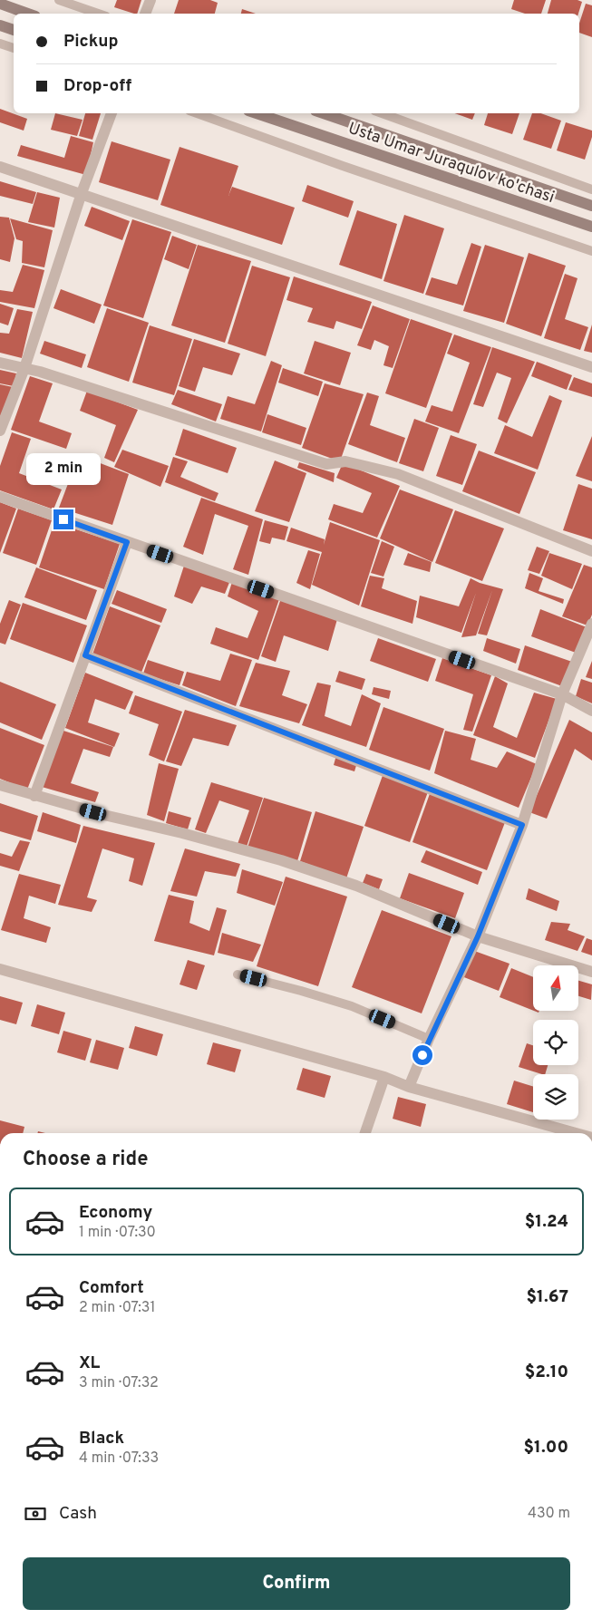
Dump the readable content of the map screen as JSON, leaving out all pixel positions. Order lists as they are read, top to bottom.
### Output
{
  "streets": {
    "main road": ["Usta Umar Juraqulov ko'chasi"]
  },
  "north": "top",
  "page": {
    "banner": ["Pickup", "Drop-off"],
    "bubble": "2 min",
    "heading": "Choose a ride",
    "list": [
      {
        "name": "Economy",
        "note": "1 min · 07:30",
        "value": "$1.24"
      },
      {
        "name": "Comfort",
        "note": "2 min · 07:31",
        "value": "$1.67"
      },
      {
        "name": "XL",
        "note": "3 min · 07:32",
        "value": "$2.10"
      },
      {
        "name": "Black",
        "note": "4 min · 07:33",
        "value": "$1.00"
      }
    ],
    "pay": ["Cash", "430 m"],
    "buttons": "Confirm"
  }
}
